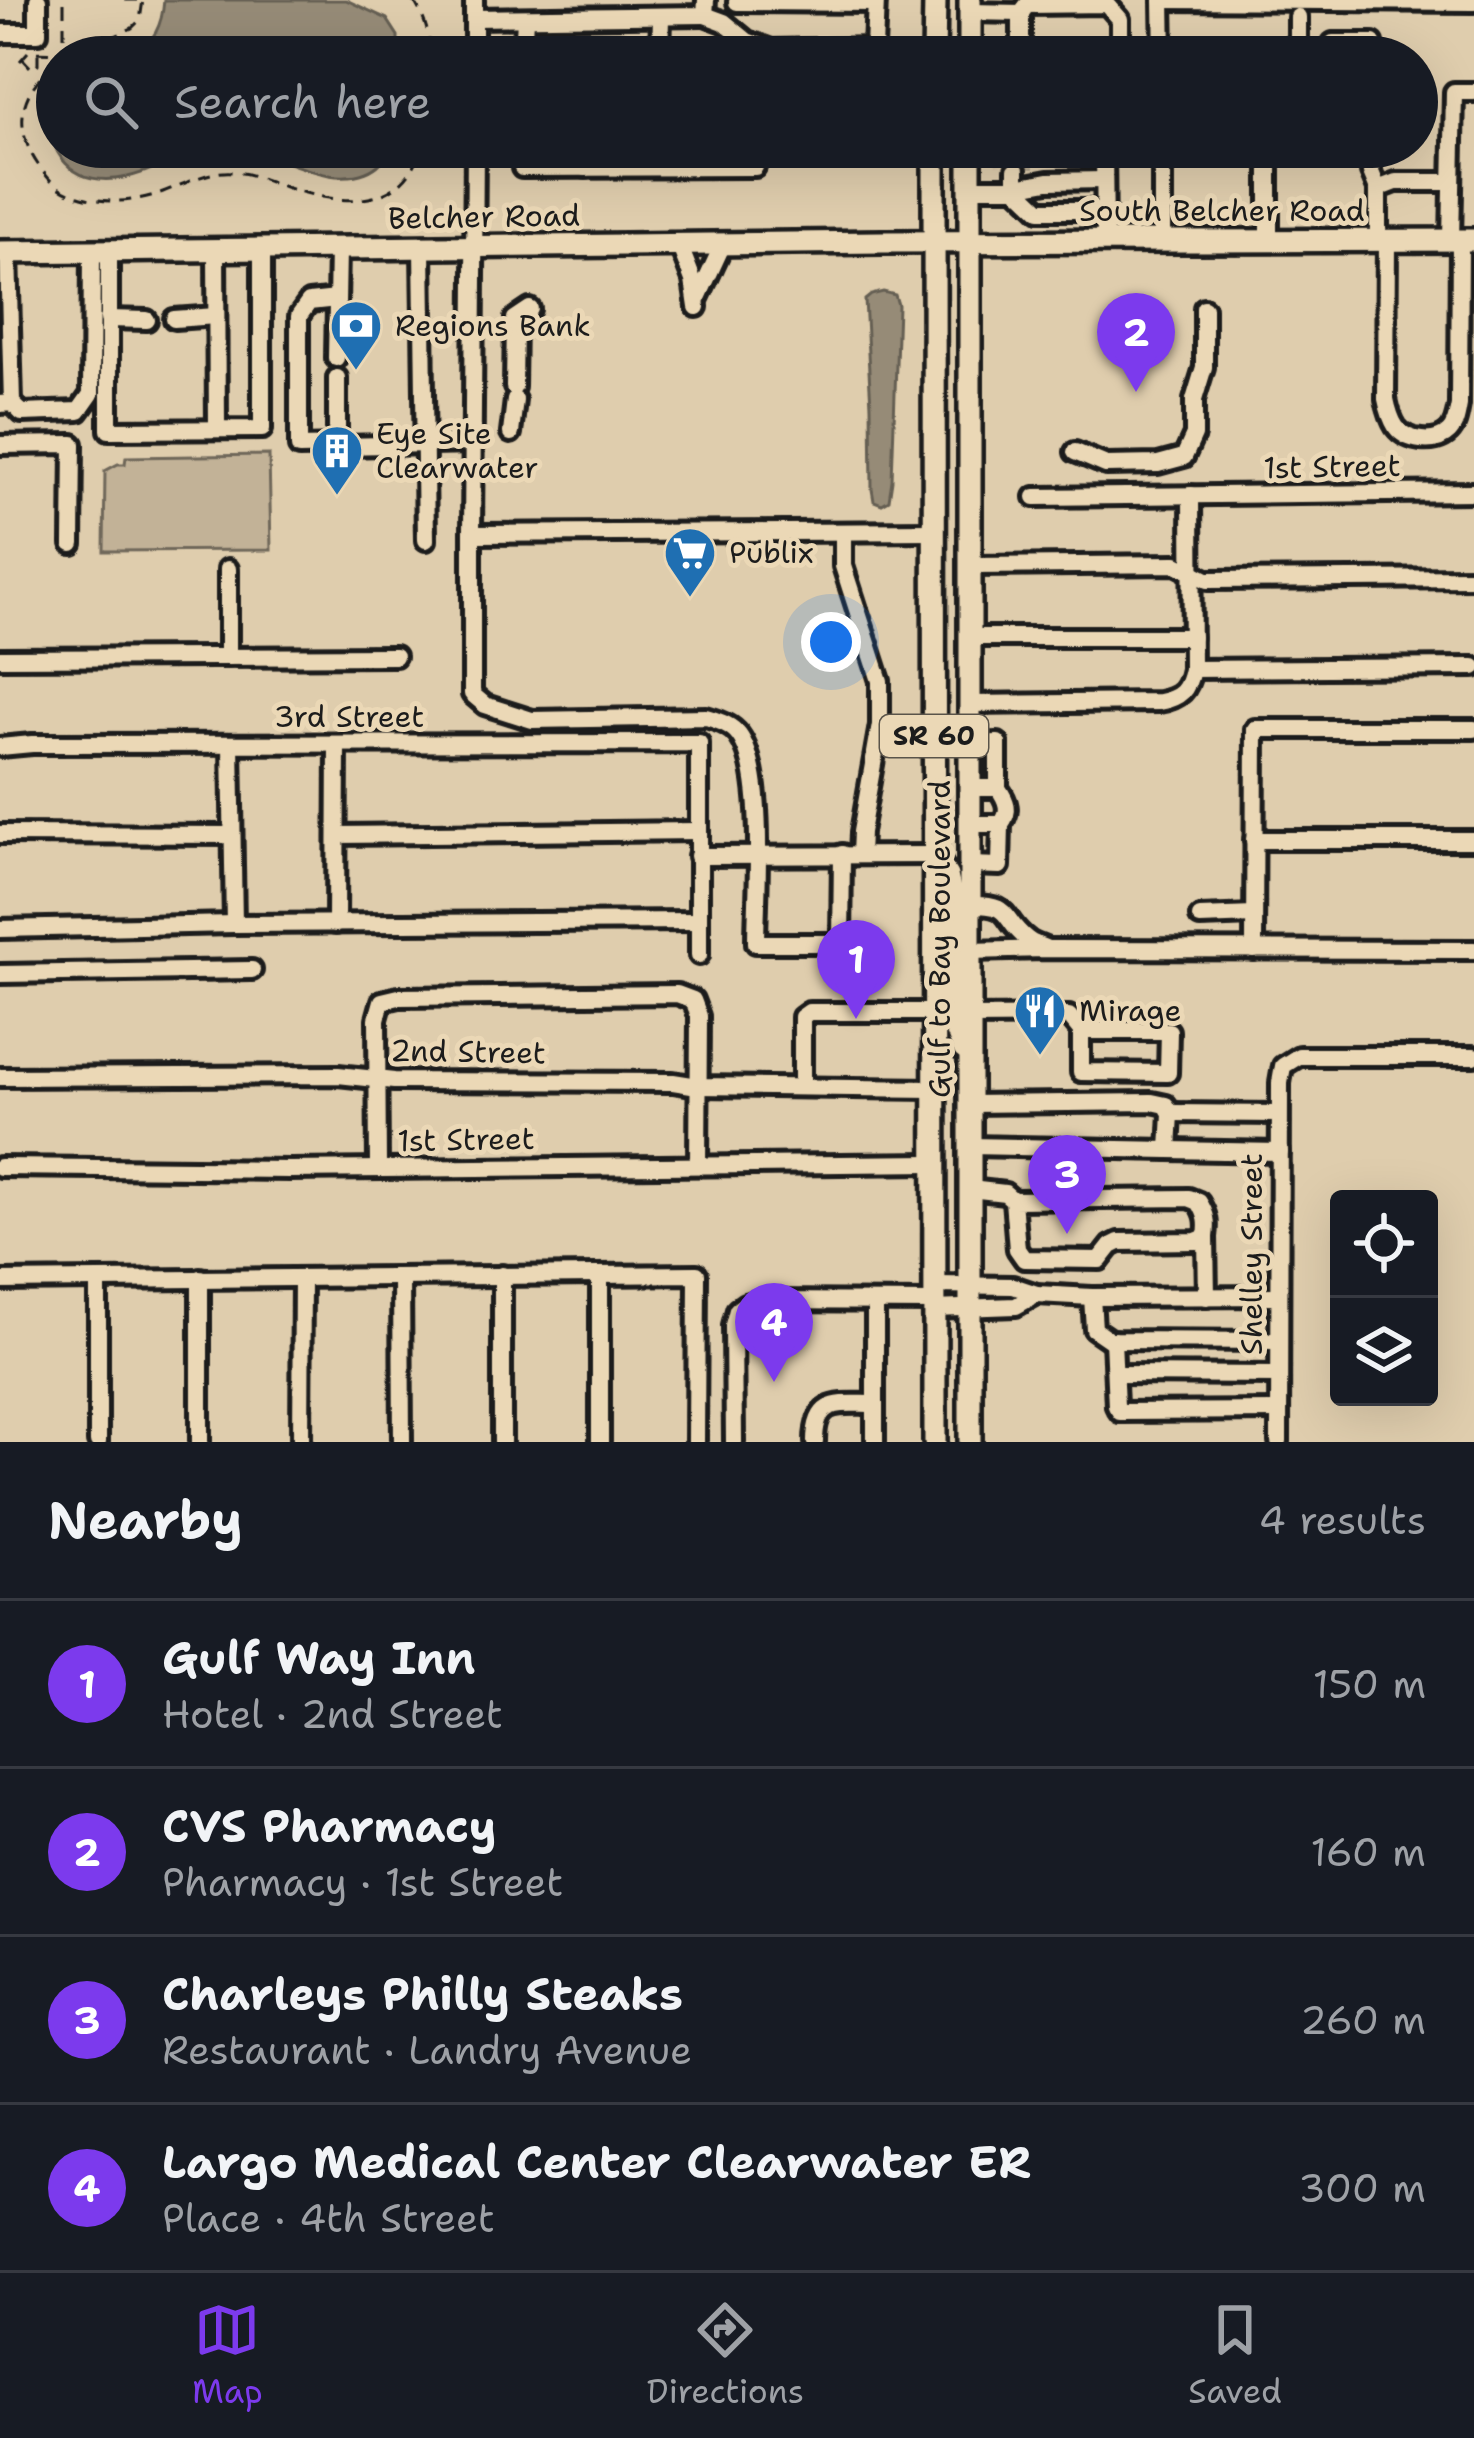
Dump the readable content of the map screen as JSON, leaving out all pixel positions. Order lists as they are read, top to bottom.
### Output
{
  "streets": {
    "main road": [
      "South Belcher Road",
      "Belcher Road",
      "SR 60",
      "Gulf to Bay Boulevard"
    ],
    "street": [
      "1st Street",
      "3rd Street",
      "2nd Street",
      "Shelley Street"
    ]
  },
  "crossings": [
    ["South Belcher Road", "Belcher Road"],
    ["South Belcher Road", "Gulf to Bay Boulevard"],
    ["Belcher Road", "Gulf to Bay Boulevard"],
    ["1st Street", "Gulf to Bay Boulevard"],
    ["Gulf to Bay Boulevard", "2nd Street"]
  ],
  "places": {
    "bank": ["Regions Bank"],
    "building": ["Eye Site Clearwater"],
    "supermarket": ["Publix"],
    "restaurant": ["Mirage"]
  },
  "page": {
    "search": "Search here",
    "pins": [
      "2",
      "1",
      "3",
      "4"
    ],
    "heading": ["Nearby", "4 results"],
    "list": [
      {
        "mark": "1",
        "name": "Gulf Way Inn",
        "note": "Hotel · 2nd Street",
        "value": "150 m"
      },
      {
        "mark": "2",
        "name": "CVS Pharmacy",
        "note": "Pharmacy · 1st Street",
        "value": "160 m"
      },
      {
        "mark": "3",
        "name": "Charleys Philly Steaks",
        "note": "Restaurant · Landry Avenue",
        "value": "260 m"
      },
      {
        "mark": "4",
        "name": "Largo Medical Center Clearwater ER",
        "note": "Place · 4th Street",
        "value": "300 m"
      }
    ],
    "nav": ["Map", "Directions", "Saved"]
  }
}
